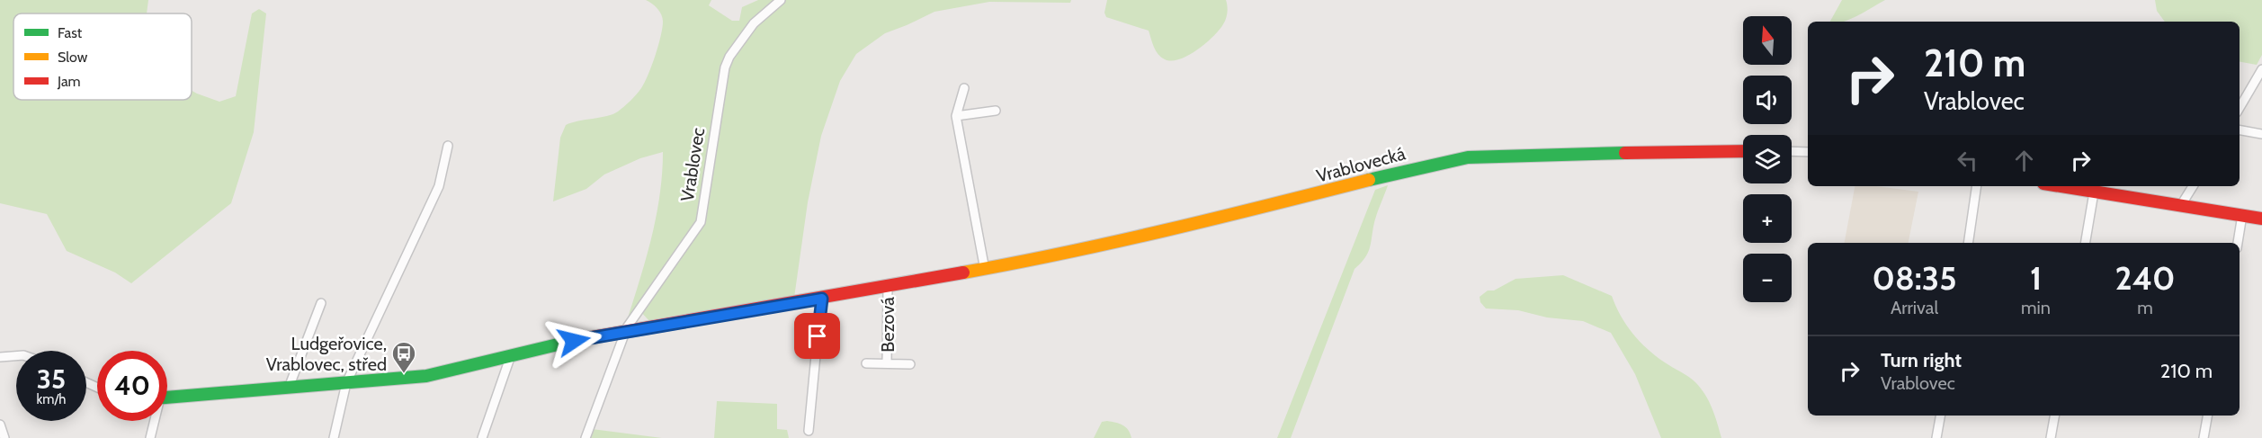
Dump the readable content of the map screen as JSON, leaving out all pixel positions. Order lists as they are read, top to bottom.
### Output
{
  "streets": {
    "street": ["Vrablovec", "Vrablovecká", "Bezová"]
  },
  "places": {
    "bus stop": ["Ludgeřovice, Vrablovec, střed"]
  },
  "legend": ["Fast", "Slow", "Jam"],
  "north": "top",
  "page": {
    "map_buttons": ["+", "−"],
    "turn": ["210 m", "Vrablovec"],
    "eta": [
      "08:35",
      "Arrival",
      "1",
      "min",
      "240",
      "m"
    ],
    "list": [
      {
        "name": "Turn right",
        "note": "Vrablovec",
        "value": "210 m"
      }
    ],
    "speed": "35 km/h",
    "limit": "40"
  }
}
